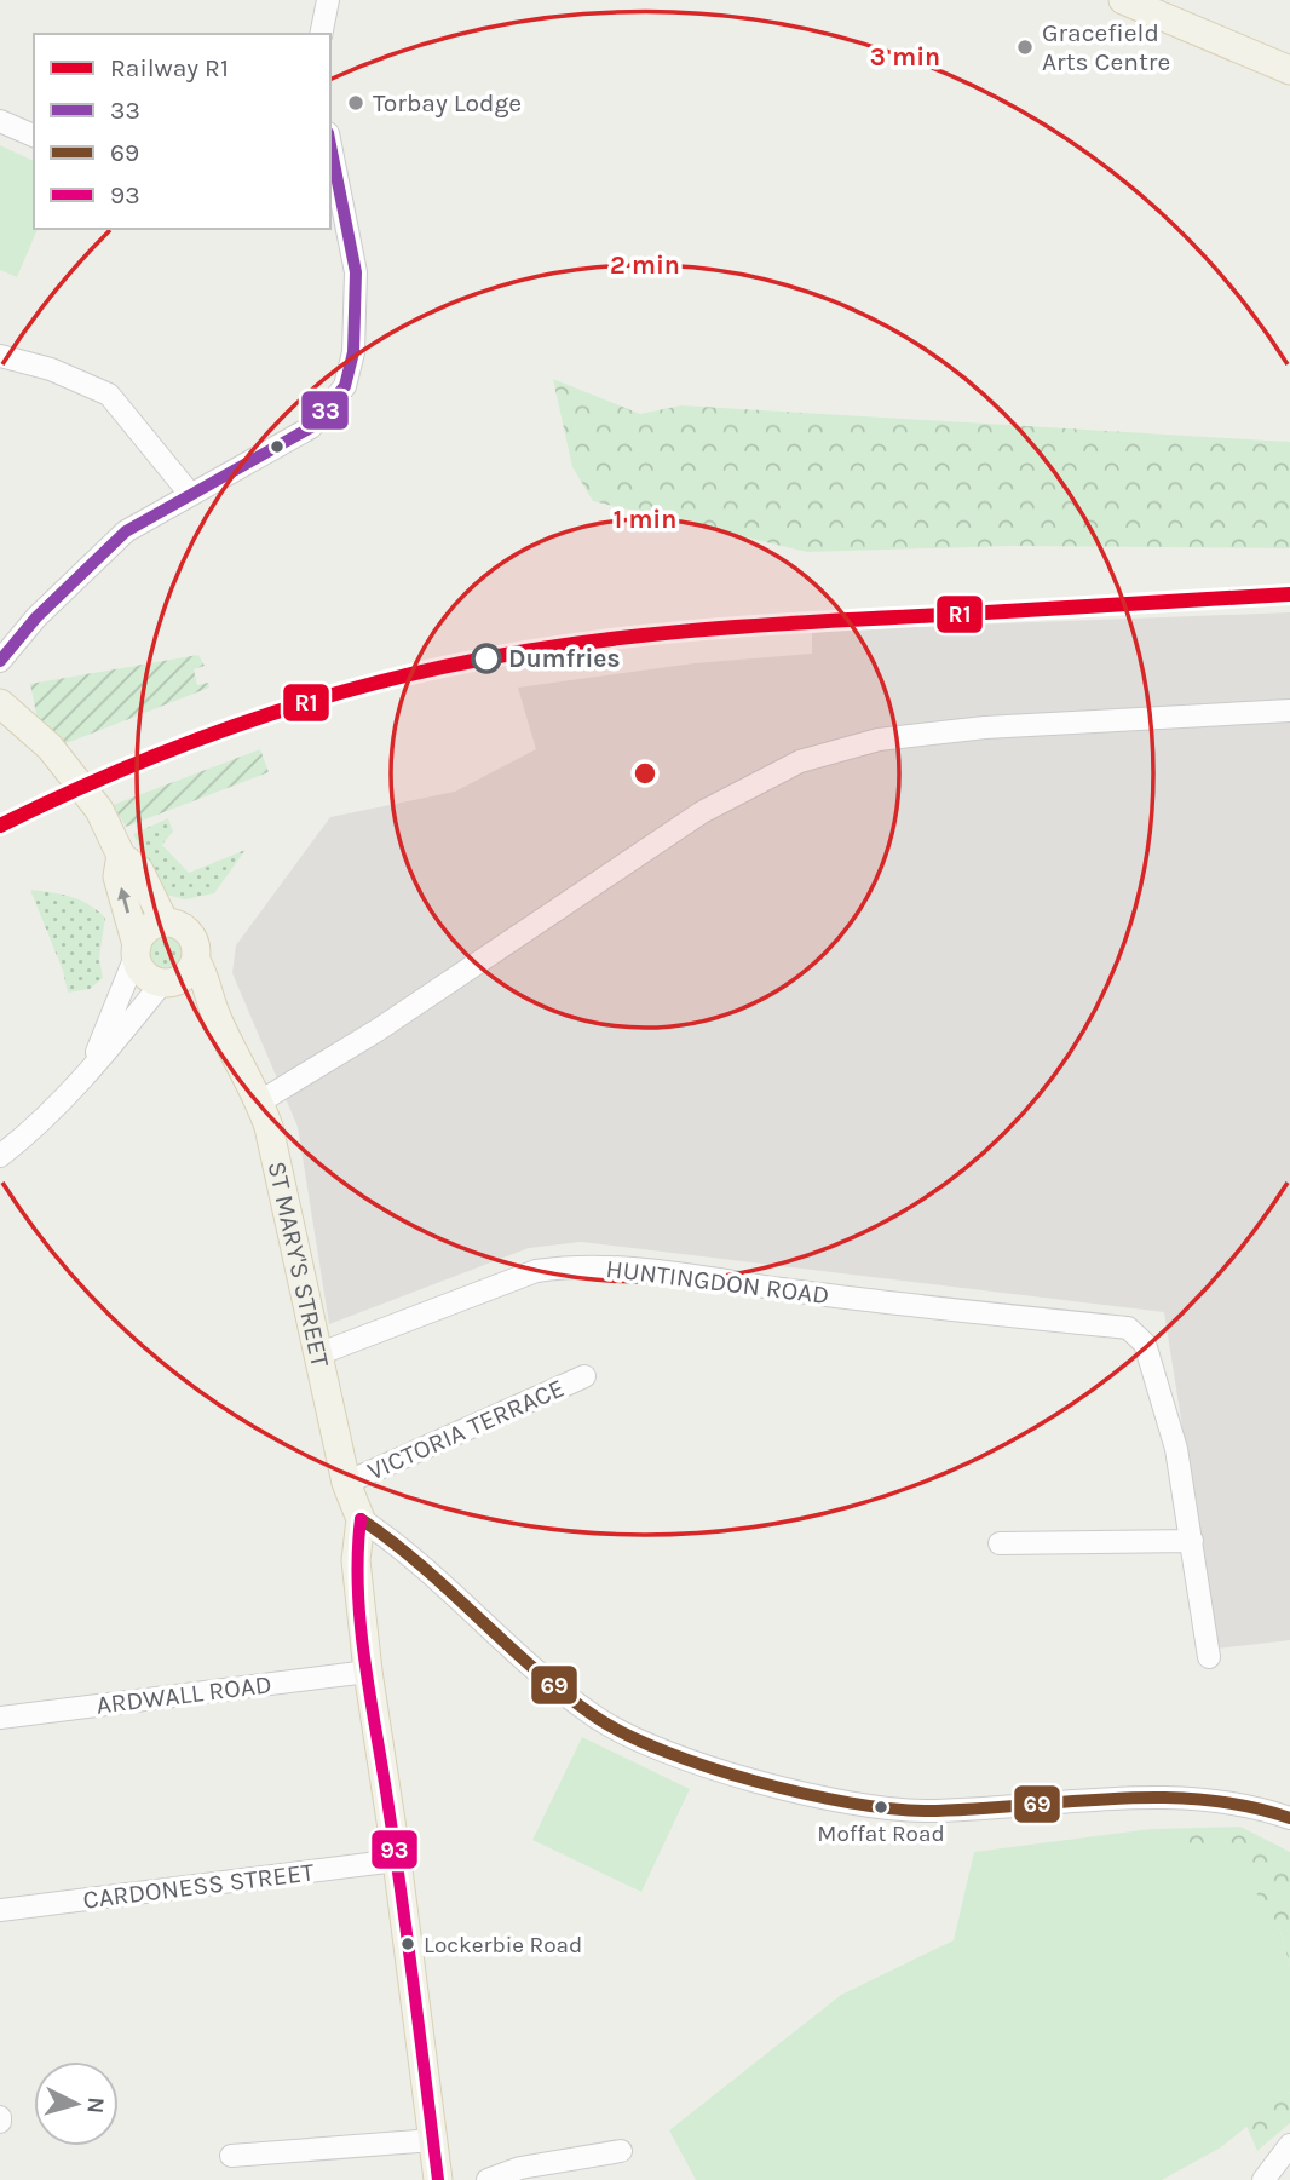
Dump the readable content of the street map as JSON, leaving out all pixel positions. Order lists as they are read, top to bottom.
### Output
{
  "streets": {
    "main road": ["ST MARY'S STREET"],
    "street": [
      "HUNTINGDON ROAD",
      "VICTORIA TERRACE",
      "ARDWALL ROAD",
      "CARDONESS STREET"
    ]
  },
  "crossings": [
    ["ST MARY'S STREET", "HUNTINGDON ROAD"],
    ["ST MARY'S STREET", "VICTORIA TERRACE"]
  ],
  "places": [
    "Gracefield Arts Centre",
    "Torbay Lodge",
    "Dumfries",
    "Moffat Road",
    "Lockerbie Road"
  ],
  "lines": [
    "transit line 33",
    "rail line R1",
    "transit line 69",
    "transit line 93"
  ],
  "legend": [
    "Railway R1",
    "33",
    "69",
    "93"
  ],
  "north": "right",
  "rings": ["3 min", "2 min", "1 min"]
}
